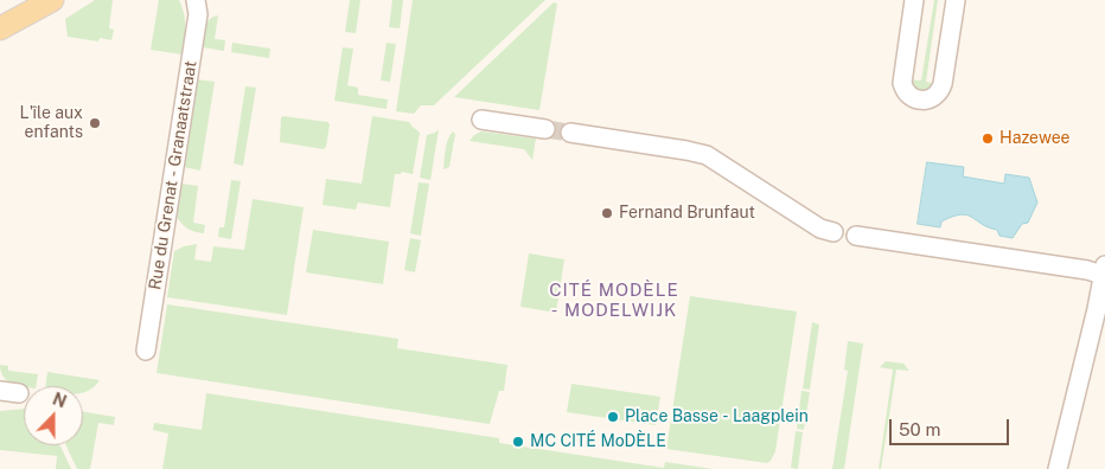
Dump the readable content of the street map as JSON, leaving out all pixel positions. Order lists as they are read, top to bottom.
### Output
{
  "streets": {
    "street": ["Rue du Grenat - Granaatstraat"]
  },
  "districts": ["CITÉ MODÈLE - MODELWIJK"],
  "places": [
    "L'île aux enfants",
    "Hazewee",
    "Fernand Brunfaut",
    "Place Basse - Laagplein",
    "MC CITÉ MoDÈLE"
  ],
  "scale_bar": "50 m",
  "north": "top"
}
